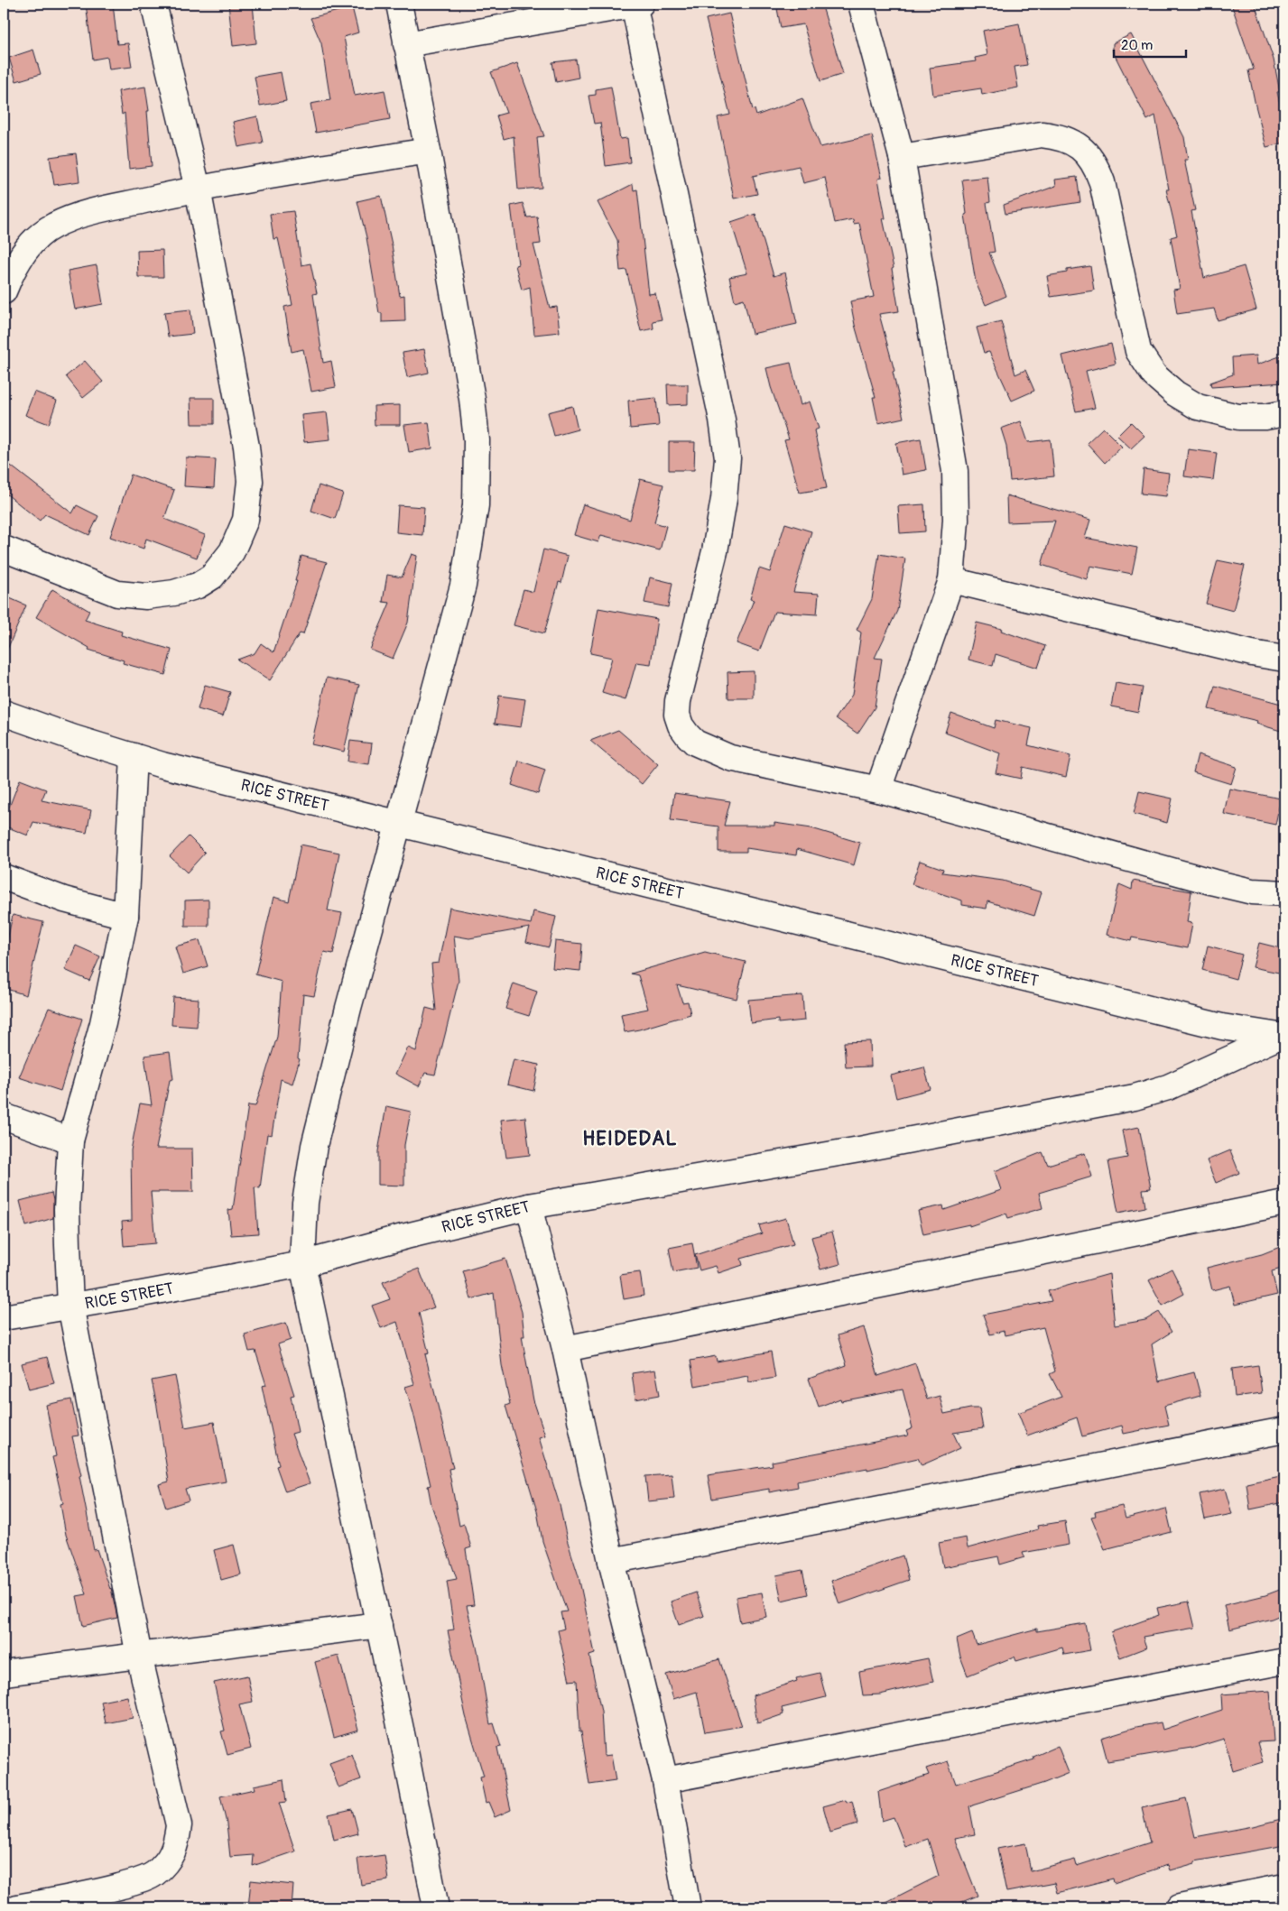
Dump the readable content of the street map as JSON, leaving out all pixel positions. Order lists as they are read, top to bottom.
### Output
{
  "streets": {
    "street": ["RICE STREET"]
  },
  "districts": ["HEIDEDAL"],
  "scale_bar": "20 m"
}
